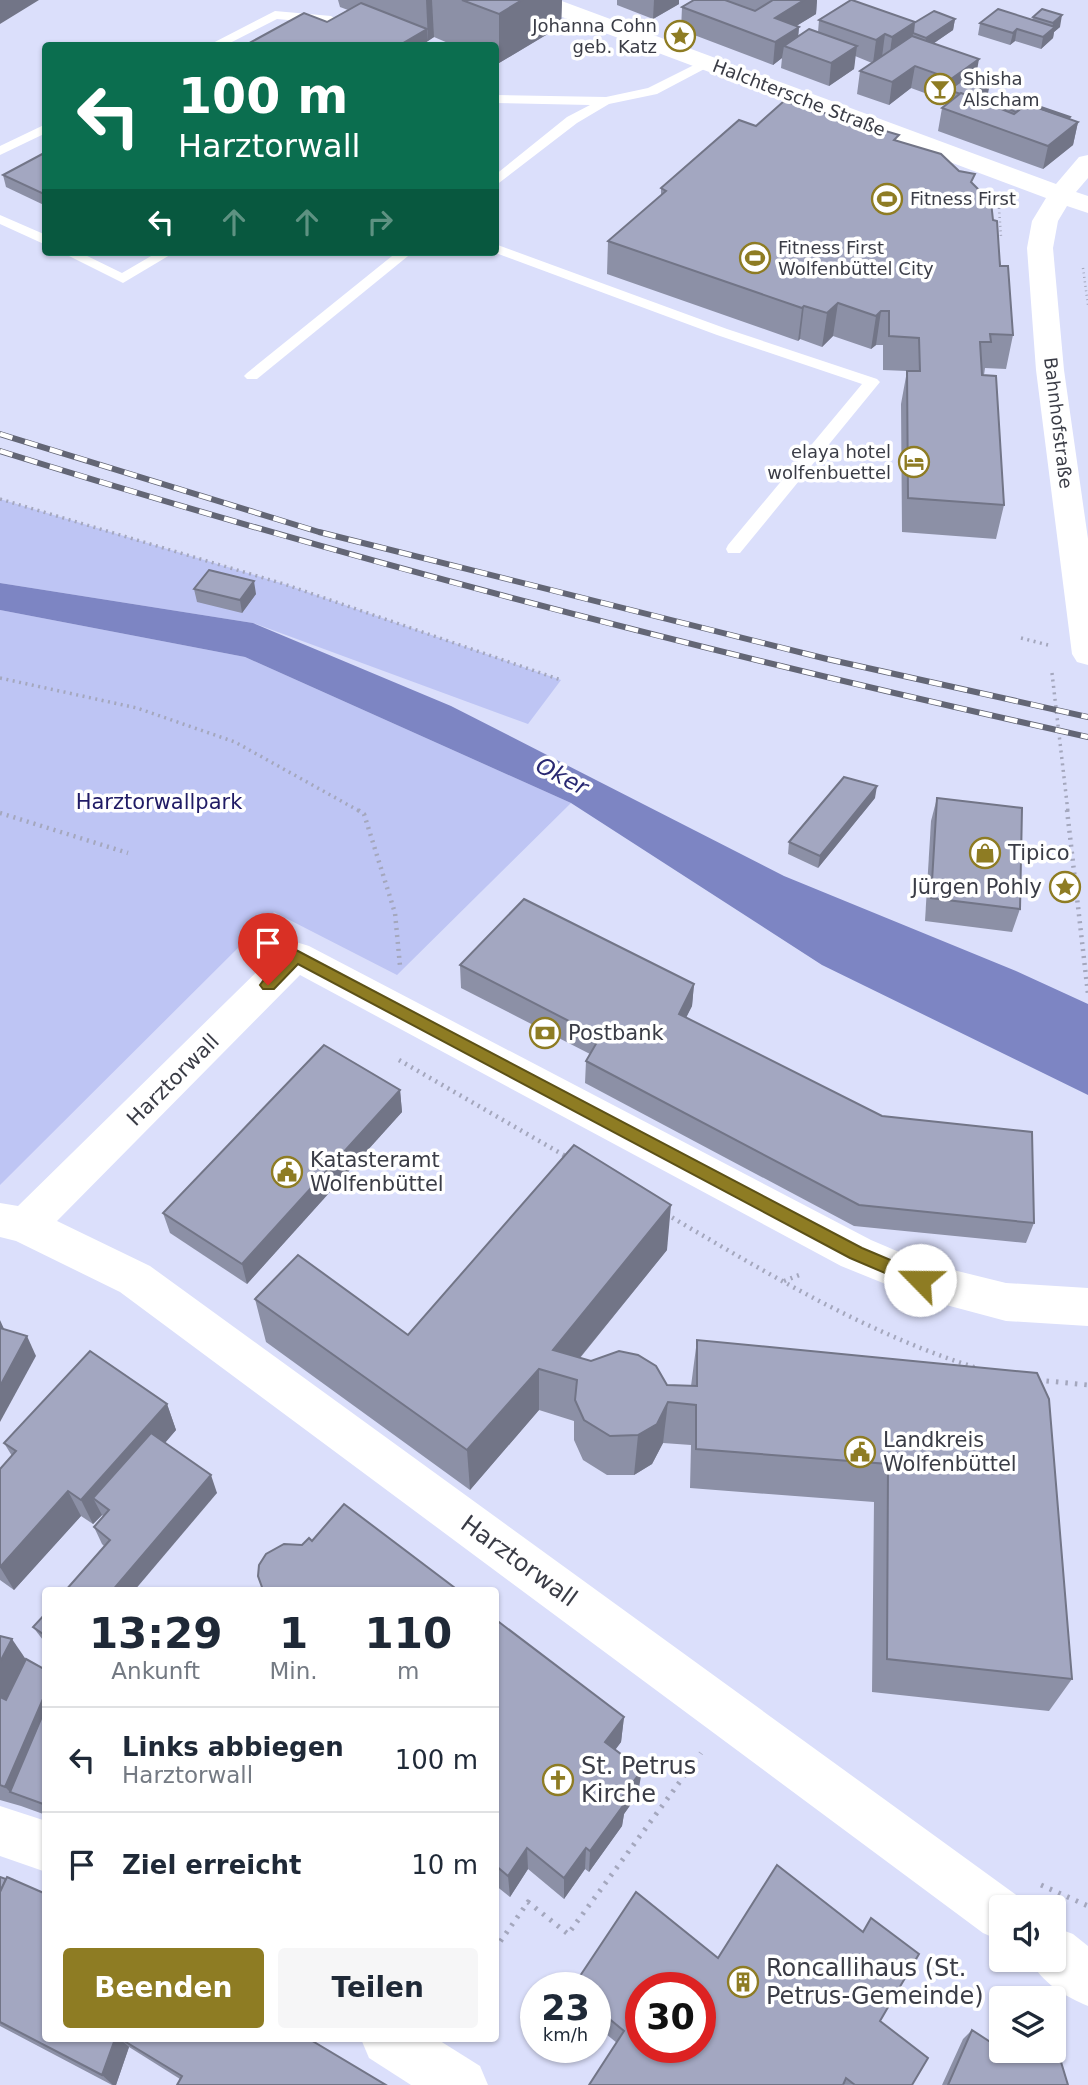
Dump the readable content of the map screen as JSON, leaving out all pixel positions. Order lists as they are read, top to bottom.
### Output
{
  "streets": {
    "street": ["Halchtersche Straße", "Bahnhofstraße", "Harztorwall"]
  },
  "crossings": [
    ["Halchtersche Straße", "Bahnhofstraße"]
  ],
  "water": ["Oker"],
  "parks": ["Harztorwallpark"],
  "places": {
    "place": ["Johanna Cohn geb. Katz", "Jürgen Pohly"],
    "bar": ["Shisha Alscham"],
    "sports": ["Fitness First", "Fitness First Wolfenbüttel City"],
    "hotel": ["elaya hotel wolfenbuettel"],
    "shop": ["Tipico"],
    "bank": ["Postbank"],
    "public building": ["Katasteramt Wolfenbüttel", "Landkreis Wolfenbüttel"],
    "church": ["St. Petrus Kirche"],
    "building": ["Roncallihaus (St. Petrus-Gemeinde)"]
  },
  "page": {
    "turn": ["100 m", "Harztorwall"],
    "eta": [
      "13:29",
      "Ankunft",
      "1",
      "Min.",
      "110",
      "m"
    ],
    "list": [
      {
        "name": "Links abbiegen",
        "note": "Harztorwall",
        "value": "100 m"
      },
      {
        "name": "Ziel erreicht",
        "value": "10 m"
      }
    ],
    "buttons": ["Beenden", "Teilen"],
    "speed": "23 km/h",
    "limit": "30"
  }
}
